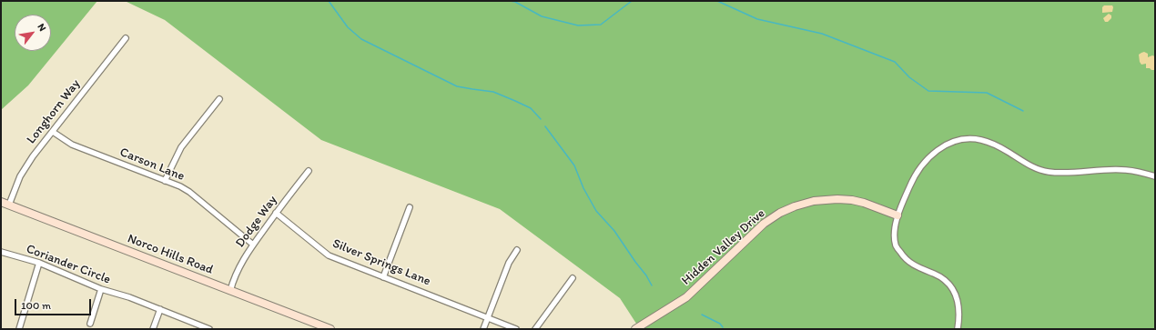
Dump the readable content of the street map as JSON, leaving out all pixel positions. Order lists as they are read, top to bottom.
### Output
{
  "streets": {
    "street": [
      "Longhorn Way",
      "Carson Lane",
      "Dodge Way",
      "Hidden Valley Drive",
      "Norco Hills Road",
      "Silver Springs Lane",
      "Coriander Circle"
    ]
  },
  "crossings": [
    ["Longhorn Way", "Carson Lane"],
    ["Longhorn Way", "Norco Hills Road"],
    ["Carson Lane", "Dodge Way"],
    ["Dodge Way", "Norco Hills Road"],
    ["Dodge Way", "Silver Springs Lane"]
  ],
  "scale_bar": "100 m",
  "north": "top right"
}
